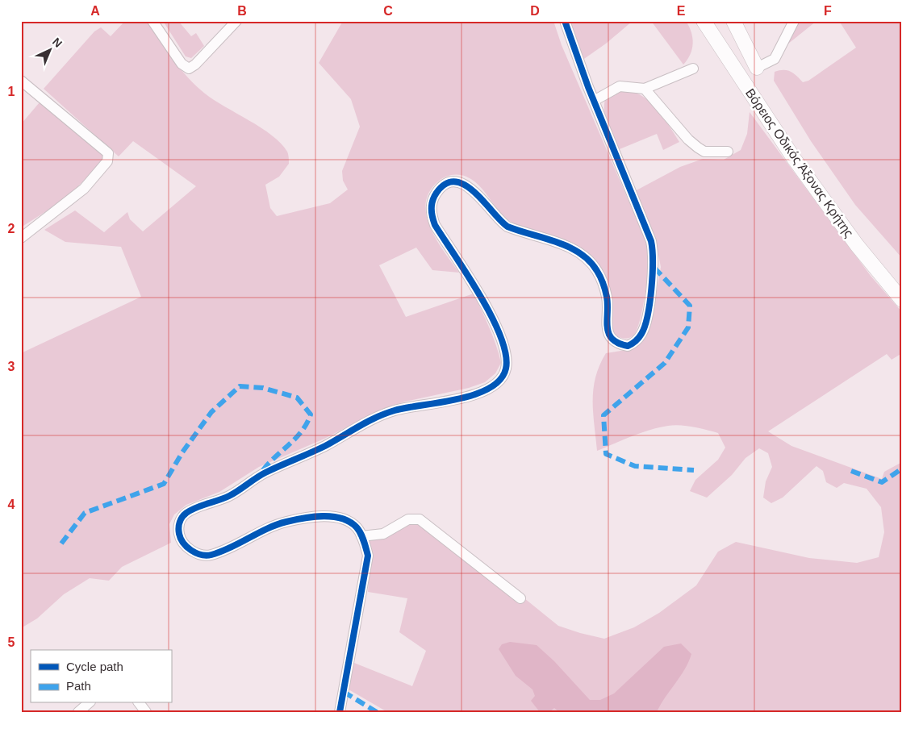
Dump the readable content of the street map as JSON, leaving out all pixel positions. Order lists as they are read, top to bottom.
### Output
{
  "streets": {
    "highway": ["Βόρειος Οδικός Άξονας Κρήτης"]
  },
  "legend": ["Cycle path", "Path"],
  "north": "top right",
  "grid": {
    "columns": [
      "A",
      "B",
      "C",
      "D",
      "E",
      "F"
    ],
    "rows": [
      "1",
      "2",
      "3",
      "4",
      "5"
    ]
  }
}
